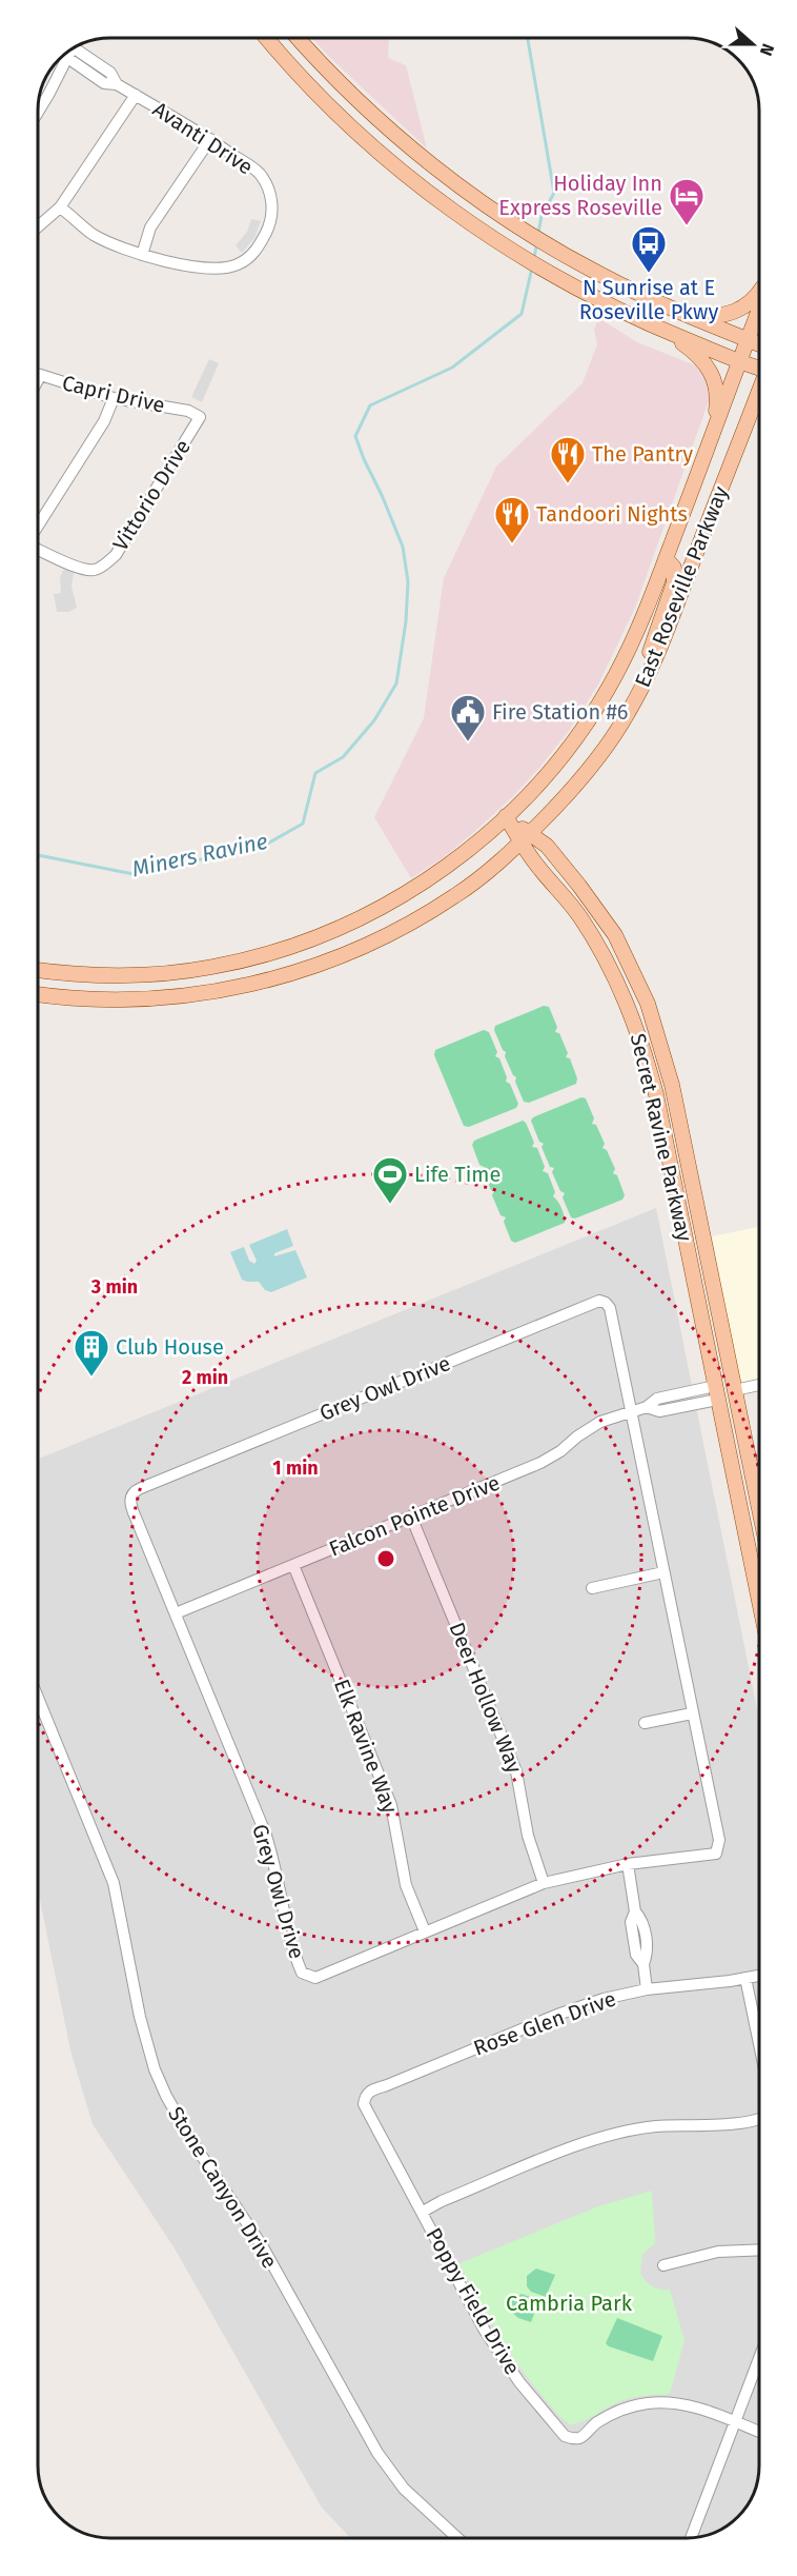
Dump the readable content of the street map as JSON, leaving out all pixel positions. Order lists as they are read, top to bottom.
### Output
{
  "streets": {
    "main road": ["East Roseville Parkway", "Secret Ravine Parkway"],
    "street": [
      "Avanti Drive",
      "Capri Drive",
      "Vittorio Drive",
      "Grey Owl Drive",
      "Falcon Pointe Drive",
      "Deer Hollow Way",
      "Elk Ravine Way",
      "Rose Glen Drive",
      "Stone Canyon Drive",
      "Poppy Field Drive"
    ]
  },
  "crossings": [
    ["Capri Drive", "Vittorio Drive"],
    ["East Roseville Parkway", "Secret Ravine Parkway"],
    ["Secret Ravine Parkway", "Falcon Pointe Drive"],
    ["Grey Owl Drive", "Falcon Pointe Drive"],
    ["Grey Owl Drive", "Deer Hollow Way"],
    ["Grey Owl Drive", "Elk Ravine Way"],
    ["Falcon Pointe Drive", "Deer Hollow Way"],
    ["Falcon Pointe Drive", "Elk Ravine Way"],
    ["Rose Glen Drive", "Poppy Field Drive"]
  ],
  "water": ["Miners Ravine"],
  "parks": ["Cambria Park"],
  "places": {
    "hotel": ["Holiday Inn Express Roseville"],
    "bus stop": ["N Sunrise at E Roseville Pkwy"],
    "restaurant": ["The Pantry", "Tandoori Nights"],
    "public building": ["Fire Station #6"],
    "sports": ["Life Time"],
    "building": ["Club House"]
  },
  "north": "right",
  "rings": ["3 min", "2 min", "1 min"]
}
